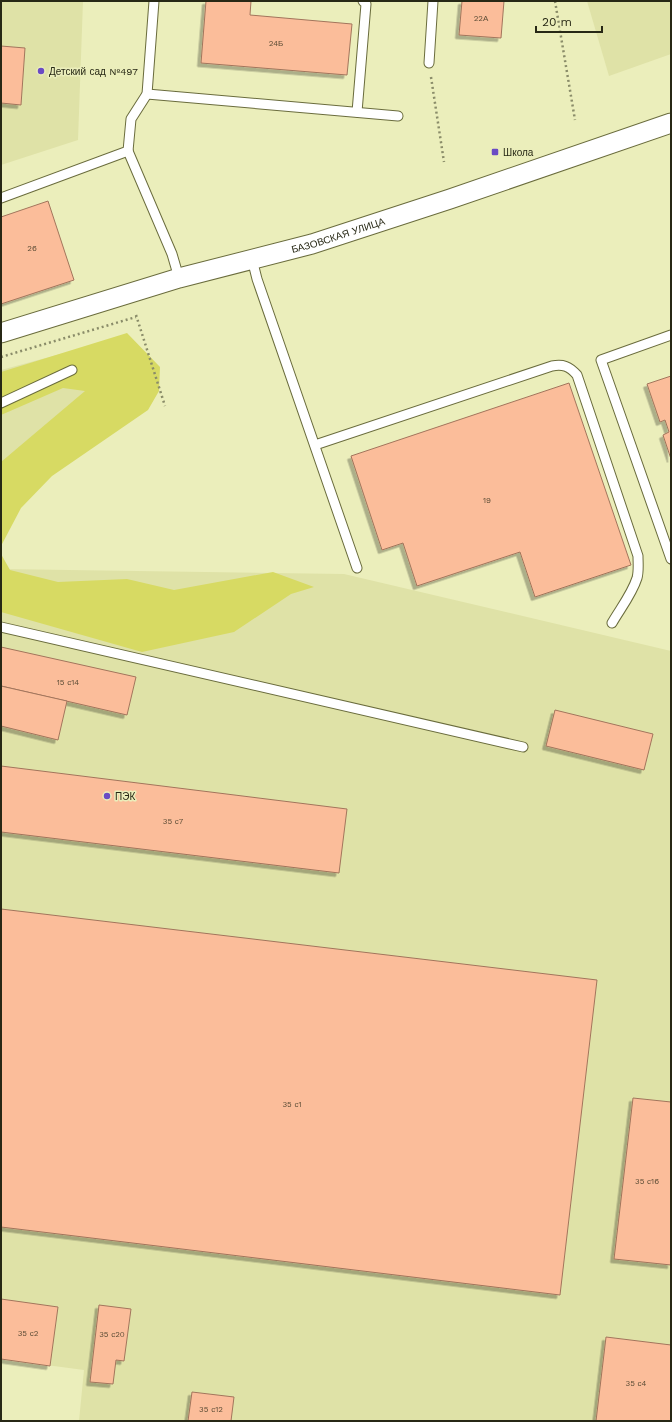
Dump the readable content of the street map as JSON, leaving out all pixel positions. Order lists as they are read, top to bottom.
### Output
{
  "streets": {
    "street": ["БАЗОВСКАЯ УЛИЦА"]
  },
  "places": {
    "other": ["Детский сад №497", "ПЭК"],
    "transit": ["Школа"]
  },
  "house_numbers": [
    "22А",
    "24Б",
    "26",
    "19",
    "15 с14",
    "35 с7",
    "35 с1",
    "35 с16",
    "35 с2",
    "35 с20",
    "35 с4",
    "35 с12"
  ],
  "scale_bar": "20 m"
}
